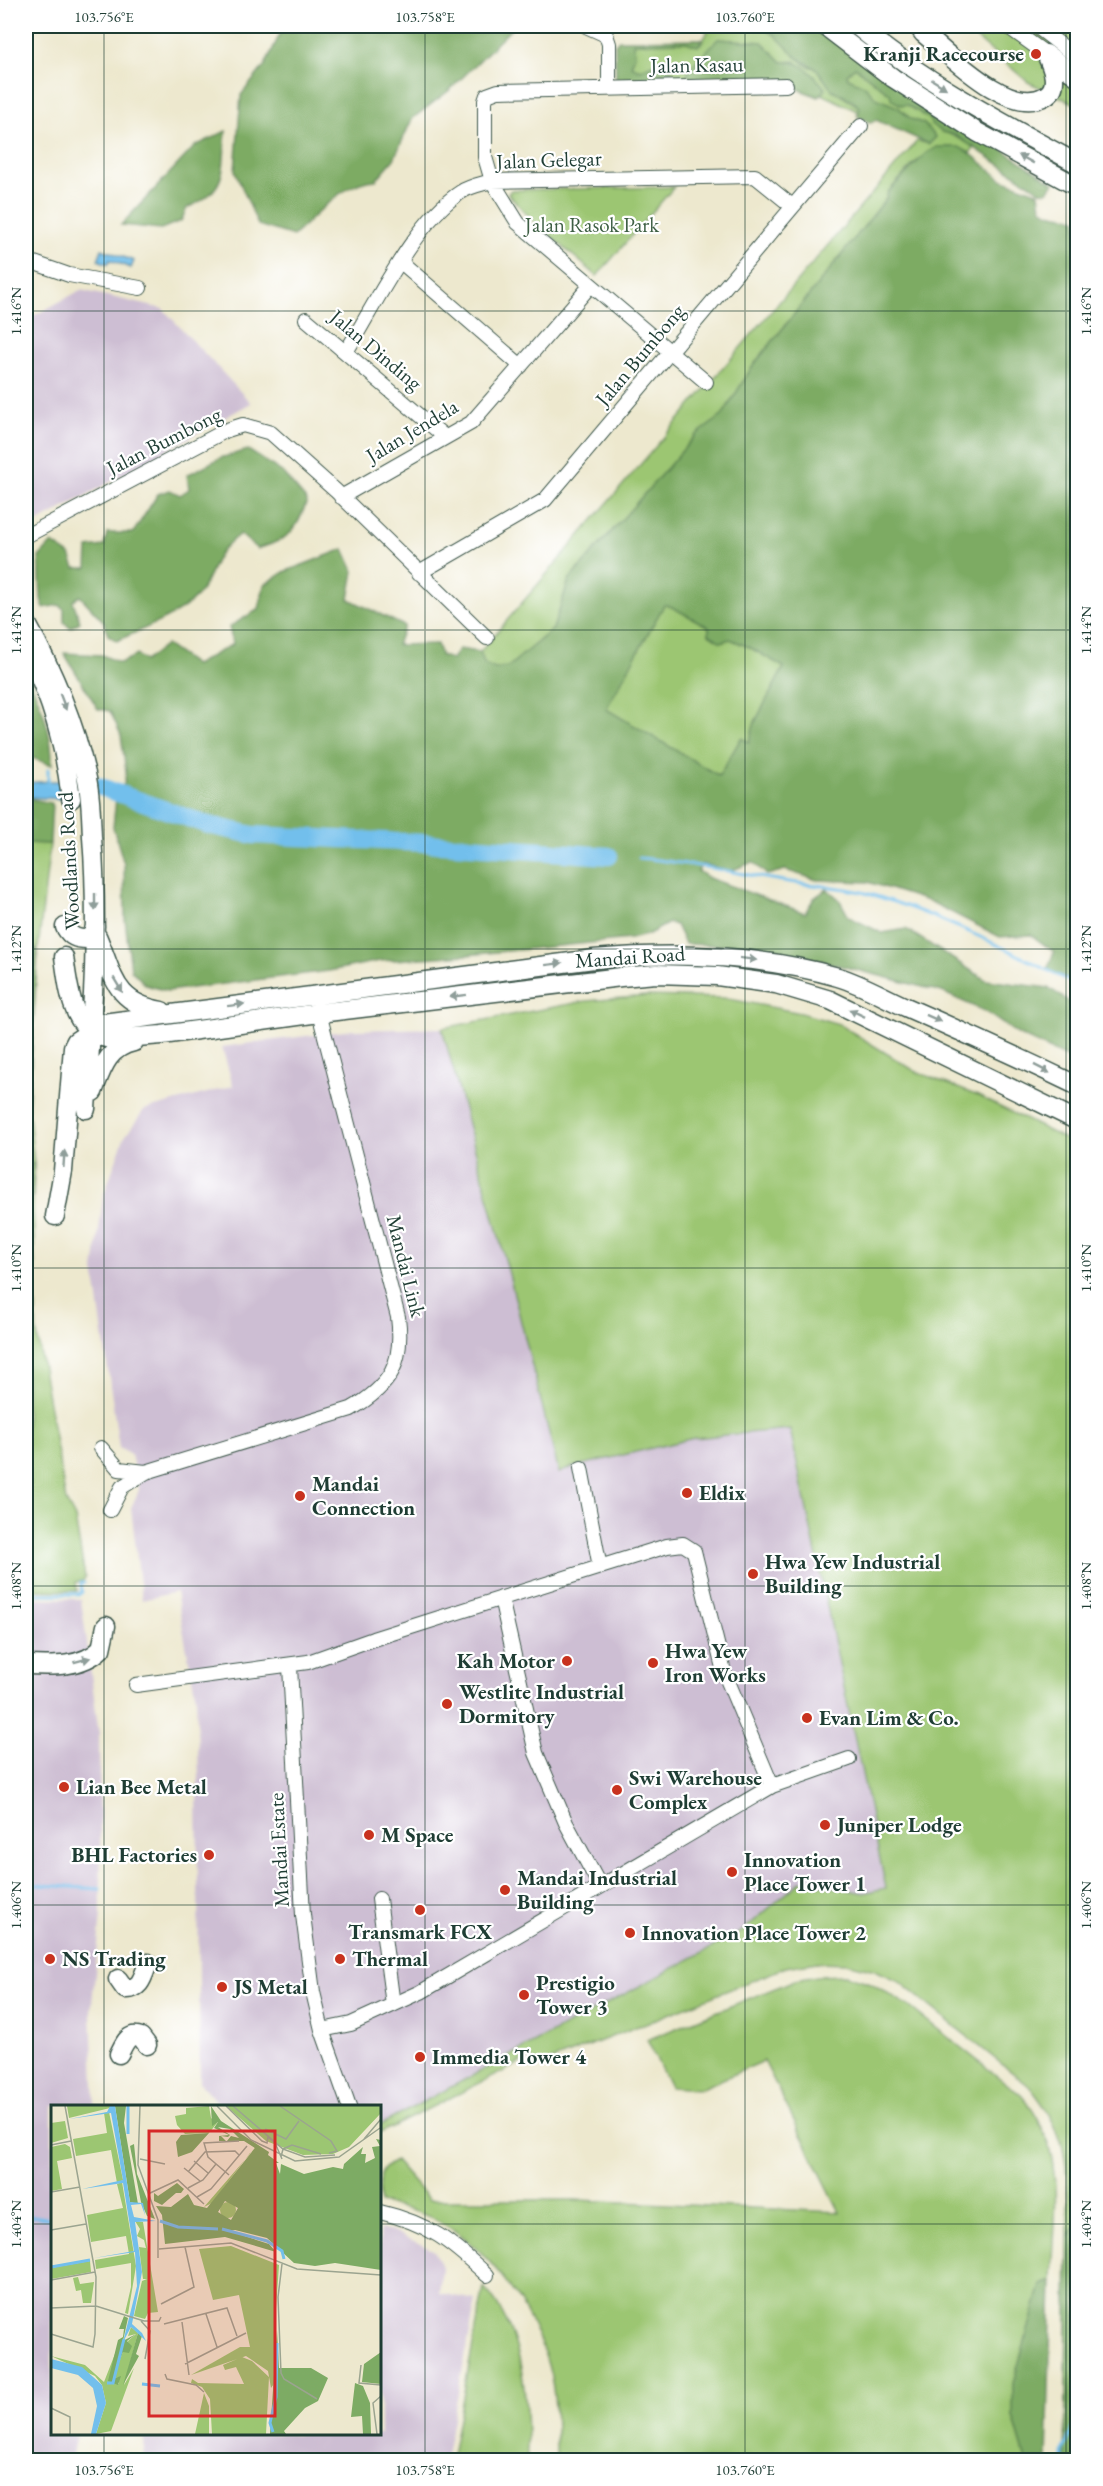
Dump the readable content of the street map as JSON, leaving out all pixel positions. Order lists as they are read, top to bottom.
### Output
{
  "streets": {
    "main road": ["Woodlands Road", "Mandai Road"],
    "street": [
      "Jalan Kasau",
      "Jalan Gelegar",
      "Jalan Dinding",
      "Jalan Bumbong",
      "Jalan Jendela",
      "Mandai Link",
      "Mandai Estate"
    ]
  },
  "crossings": [
    ["Jalan Kasau", "Jalan Gelegar"],
    ["Jalan Gelegar", "Jalan Dinding"],
    ["Jalan Gelegar", "Jalan Bumbong"],
    ["Jalan Dinding", "Jalan Jendela"],
    ["Jalan Bumbong", "Jalan Jendela"],
    ["Woodlands Road", "Mandai Road"],
    ["Mandai Road", "Mandai Link"]
  ],
  "parks": ["Jalan Rasok Park"],
  "places": [
    "Kranji Racecourse",
    "Eldix",
    "Mandai Connection",
    "Hwa Yew Industrial Building",
    "Kah Motor",
    "Hwa Yew Iron Works",
    "Westlite Industrial Dormitory",
    "Evan Lim & Co.",
    "Lian Bee Metal",
    "Swi Warehouse Complex",
    "Juniper Lodge",
    "M Space",
    "BHL Factories",
    "Innovation Place Tower 1",
    "Mandai Industrial Building",
    "Transmark FCX",
    "Innovation Place Tower 2",
    "NS Trading",
    "Thermal",
    "JS Metal",
    "Prestigio Tower 3",
    "Immedia Tower 4"
  ],
  "coordinates": [
    "103.756°E",
    "103.758°E",
    "103.760°E",
    "1.416°N",
    "1.414°N",
    "1.412°N",
    "1.410°N",
    "1.408°N",
    "1.406°N",
    "1.404°N"
  ]
}
